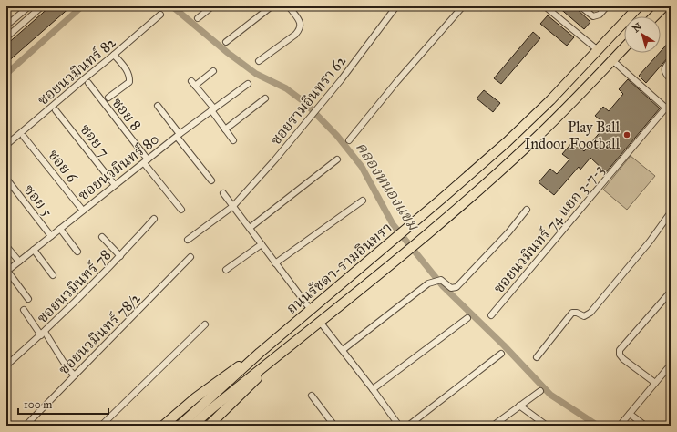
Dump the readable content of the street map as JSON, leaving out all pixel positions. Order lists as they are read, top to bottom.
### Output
{
  "streets": {
    "main road": ["ถนนรัชดา-รามอินทรา"],
    "street": [
      "ซอยนวมินทร์ 82",
      "ซอยรามอินทรา 62",
      "ซอย 8",
      "ซอย 7",
      "ซอย 6",
      "ซอยนวมินทร์ 80",
      "ซอย 5",
      "ซอยนวมินทร์ 74 แยก 3-7-3",
      "ซอยนวมินทร์ 78",
      "ซอยนวมินทร์ 78/2"
    ]
  },
  "crossings": [
    ["ซอย 8", "ซอยนวมินทร์ 80"],
    ["ซอย 7", "ซอยนวมินทร์ 80"],
    ["ซอย 6", "ซอยนวมินทร์ 80"],
    ["ซอยนวมินทร์ 80", "ซอย 5"]
  ],
  "water": ["คลองหนองแขม"],
  "places": ["Play Ball Indoor Football"],
  "scale_bar": "100 m",
  "north": "top left"
}
